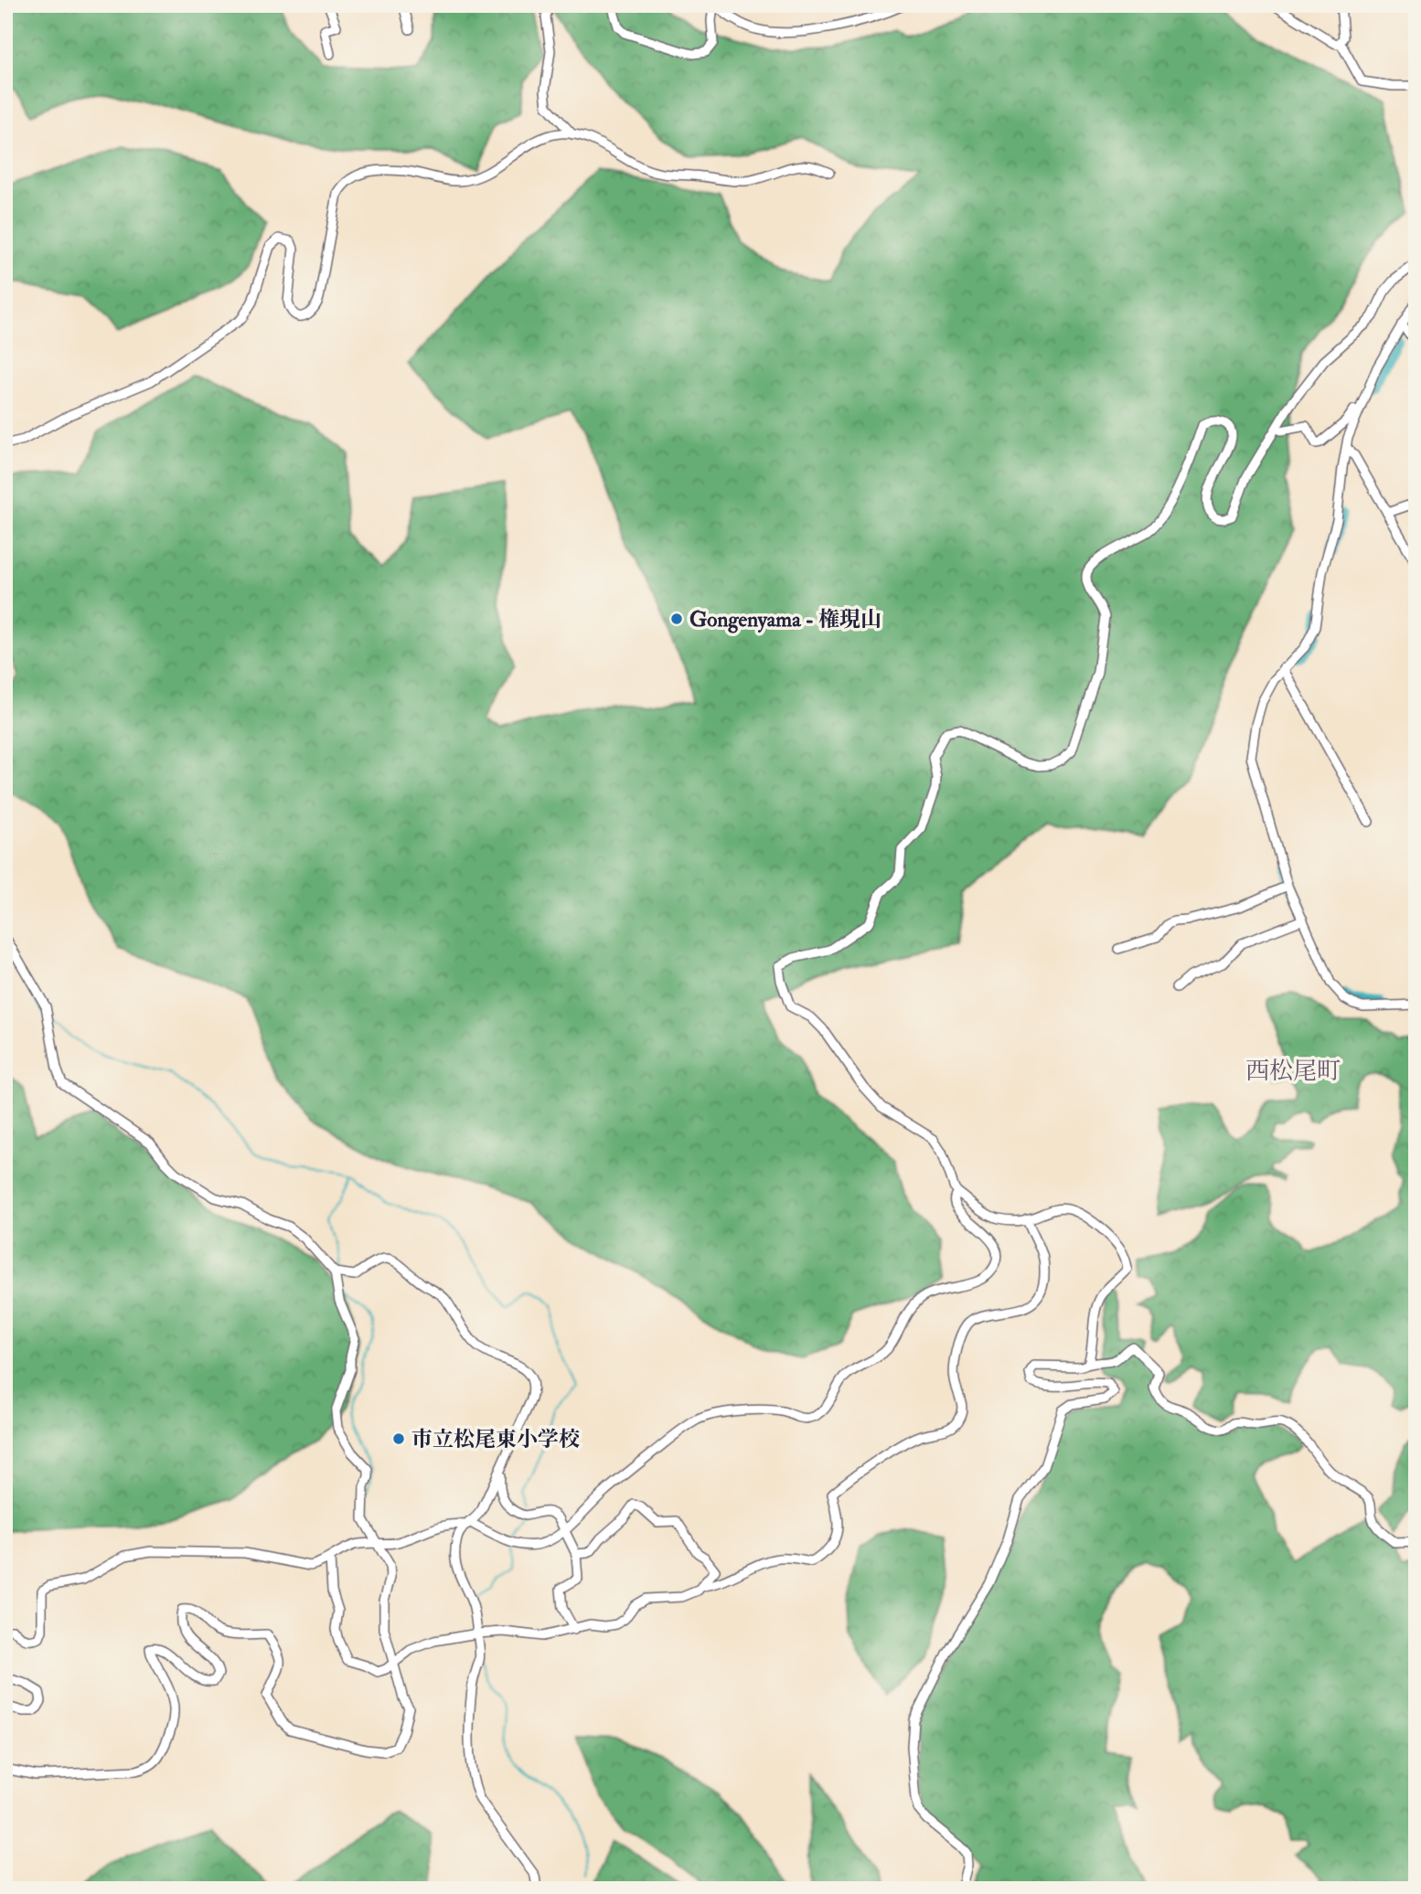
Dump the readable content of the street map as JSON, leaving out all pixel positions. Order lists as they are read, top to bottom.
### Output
{
  "districts": ["西松尾町"],
  "places": ["Gongenyama - 権現山", "市立松尾東小学校"]
}
